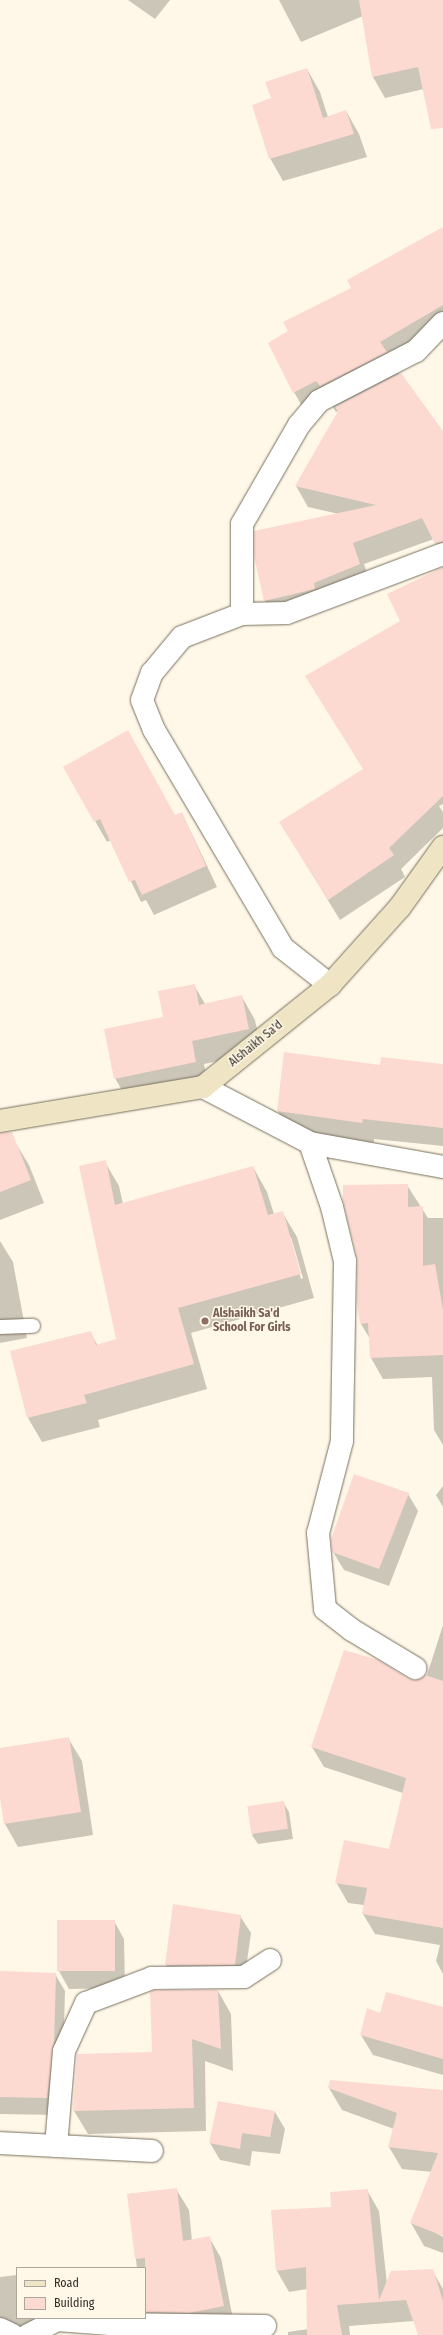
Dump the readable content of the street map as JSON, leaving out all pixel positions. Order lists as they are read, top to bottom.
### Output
{
  "streets": {
    "street": ["Alshaikh Sa'd"]
  },
  "places": ["Alshaikh Sa'd School For Girls"],
  "legend": ["Road", "Building"]
}
